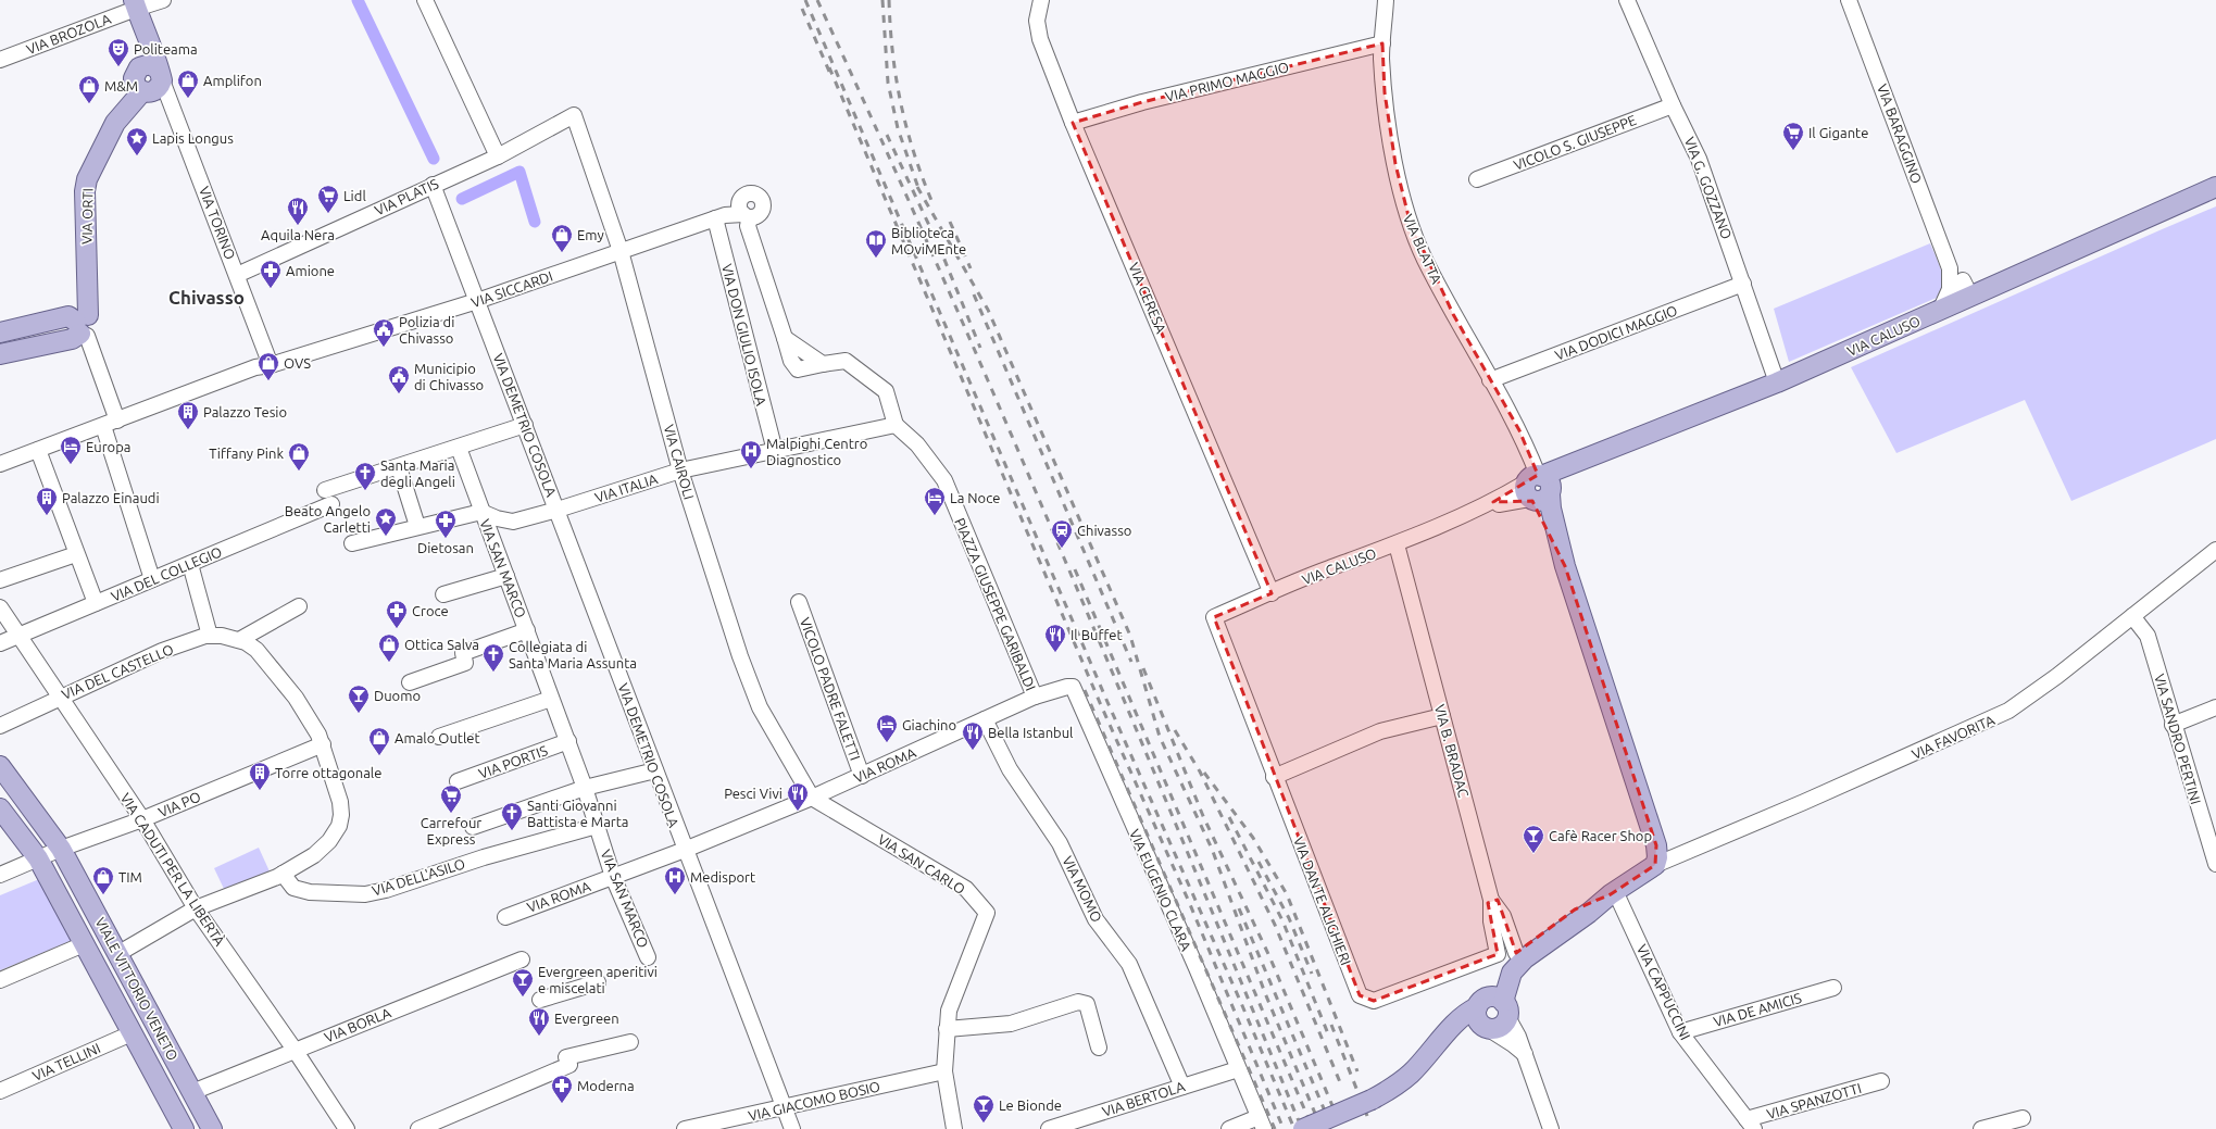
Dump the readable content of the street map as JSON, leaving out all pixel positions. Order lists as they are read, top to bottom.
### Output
{
  "streets": {
    "main road": ["VIA ORTI", "VIA CALUSO", "VIALE VITTORIO VENETO"],
    "street": [
      "VIA BROZOLA",
      "VIA PRIMO MAGGIO",
      "VIA BARAGGINO",
      "VICOLO S. GIUSEPPE",
      "VIA G. GOZZANO",
      "VIA PLATIS",
      "VIA TORINO",
      "VIA BLATTA",
      "VIA SICCARDI",
      "VIA CERESA",
      "VIA DODICI MAGGIO",
      "VIA DON GIULIO ISOLA",
      "VIA DEMETRIO COSOLA",
      "VIA CAIROLI",
      "VIA ITALIA",
      "VIA SAN MARCO",
      "VIA DEL COLLEGIO",
      "PIAZZA GIUSEPPE GARIBALDI",
      "VIA DEL CASTELLO",
      "VICOLO PADRE FALETTI",
      "VIA FAVORITA",
      "VIA SANDRO PERTINI",
      "VIA B. BRADAC",
      "VIA PORTIS",
      "VIA ROMA",
      "VIA PO",
      "VIA SAN CARLO",
      "VIA CADUTI PER LA LIBERTÀ",
      "VIA DELL'ASILO",
      "VIA MOMO",
      "VIA EUGENIO CLARA",
      "VIA DANTE ALIGHIERI",
      "VIA CAPPUCCINI",
      "VIA DE AMICIS",
      "VIA BORLA",
      "VIA TELLINI",
      "VIA BERTOLA",
      "VIA GIACOMO BOSIO",
      "VIA SPANZOTTI"
    ]
  },
  "crossings": [
    ["VIA PRIMO MAGGIO", "VIA BLATTA"],
    ["VIA PRIMO MAGGIO", "VIA CERESA"],
    ["VIA BARAGGINO", "VIA CALUSO"],
    ["VICOLO S. GIUSEPPE", "VIA G. GOZZANO"],
    ["VIA G. GOZZANO", "VIA DODICI MAGGIO"],
    ["VIA G. GOZZANO", "VIA CALUSO"],
    ["VIA PLATIS", "VIA TORINO"],
    ["VIA PLATIS", "VIA DEMETRIO COSOLA"],
    ["VIA PLATIS", "VIA CAIROLI"],
    ["VIA ORTI", "VIA SICCARDI"],
    ["VIA ORTI", "VIA DEL COLLEGIO"],
    ["VIA TORINO", "VIA SICCARDI"],
    ["VIA BLATTA", "VIA DODICI MAGGIO"],
    ["VIA BLATTA", "VIA CALUSO"],
    ["VIA SICCARDI", "VIA DON GIULIO ISOLA"],
    ["VIA SICCARDI", "VIA DEMETRIO COSOLA"],
    ["VIA SICCARDI", "VIA CAIROLI"],
    ["VIA SICCARDI", "VIA ITALIA"],
    ["VIA SICCARDI", "PIAZZA GIUSEPPE GARIBALDI"],
    ["VIA CERESA", "VIA CALUSO"],
    ["VIA DON GIULIO ISOLA", "VIA ITALIA"],
    ["VIA CALUSO", "VIA B. BRADAC"],
    ["VIA CALUSO", "VIA DANTE ALIGHIERI"],
    ["VIA DEMETRIO COSOLA", "VIA ITALIA"],
    ["VIA DEMETRIO COSOLA", "VIA ROMA"],
    ["VIA DEMETRIO COSOLA", "VIA GIACOMO BOSIO"],
    ["VIA CAIROLI", "VIA ITALIA"],
    ["VIA CAIROLI", "VIA ROMA"],
    ["VIA CAIROLI", "VIA SAN CARLO"],
    ["VIA ITALIA", "VIA SAN MARCO"],
    ["VIA ITALIA", "PIAZZA GIUSEPPE GARIBALDI"],
    ["VIA SAN MARCO", "VIA PORTIS"],
    ["VIA SAN MARCO", "VIA ROMA"],
    ["VIA SAN MARCO", "VIA DELL'ASILO"],
    ["VIA DEL COLLEGIO", "VIA CADUTI PER LA LIBERTÀ"],
    ["PIAZZA GIUSEPPE GARIBALDI", "VIA ROMA"],
    ["PIAZZA GIUSEPPE GARIBALDI", "VIA EUGENIO CLARA"],
    ["VIA DEL CASTELLO", "VIA CADUTI PER LA LIBERTÀ"],
    ["VICOLO PADRE FALETTI", "VIA ROMA"],
    ["VIA FAVORITA", "VIA SANDRO PERTINI"],
    ["VIA B. BRADAC", "VIA DANTE ALIGHIERI"],
    ["VIA ROMA", "VIA SAN CARLO"],
    ["VIA ROMA", "VIA MOMO"],
    ["VIA ROMA", "VIA EUGENIO CLARA"],
    ["VIA PO", "VIA CADUTI PER LA LIBERTÀ"],
    ["VIA PO", "VIALE VITTORIO VENETO"],
    ["VIA SAN CARLO", "VIA GIACOMO BOSIO"],
    ["VIA CADUTI PER LA LIBERTÀ", "VIA BORLA"],
    ["VIA MOMO", "VIA BERTOLA"],
    ["VIA EUGENIO CLARA", "VIA BERTOLA"],
    ["VIALE VITTORIO VENETO", "VIA BORLA"],
    ["VIALE VITTORIO VENETO", "VIA TELLINI"],
    ["VIA CAPPUCCINI", "VIA DE AMICIS"],
    ["VIA CAPPUCCINI", "VIA SPANZOTTI"]
  ],
  "districts": ["Chivasso"],
  "places": {
    "theatre": ["Politeama"],
    "shop": [
      "Amplifon",
      "M&M",
      "Emy",
      "OVS",
      "Tiffany Pink",
      "Ottica Salva",
      "Amalo Outlet",
      "TIM"
    ],
    "supermarket": ["Il Gigante", "Lidl", "Carrefour Express"],
    "place": ["Lapis Longus", "Beato Angelo Carletti"],
    "restaurant": [
      "Aquila Nera",
      "Il Buffet",
      "Bella Istanbul",
      "Pesci Vivi",
      "Evergreen"
    ],
    "library": ["Biblioteca MOviMEnte"],
    "pharmacy": [
      "Amione",
      "Dietosan",
      "Croce",
      "Moderna"
    ],
    "public building": ["Polizia di Chivasso", "Municipio di Chivasso"],
    "building": ["Palazzo Tesio", "Palazzo Einaudi", "Torre ottagonale"],
    "hotel": ["Europa", "La Noce", "Giachino"],
    "hospital": ["Malpighi Centro Diagnostico", "Medisport"],
    "church": ["Santa Maria degli Angeli", "Collegiata di Santa Maria Assunta", "Santi Giovanni Battista e Marta"],
    "station": ["Chivasso"],
    "bar": [
      "Duomo",
      "Cafè Racer Shop",
      "Evergreen aperitivi e miscelati",
      "Le Bionde"
    ]
  }
}
